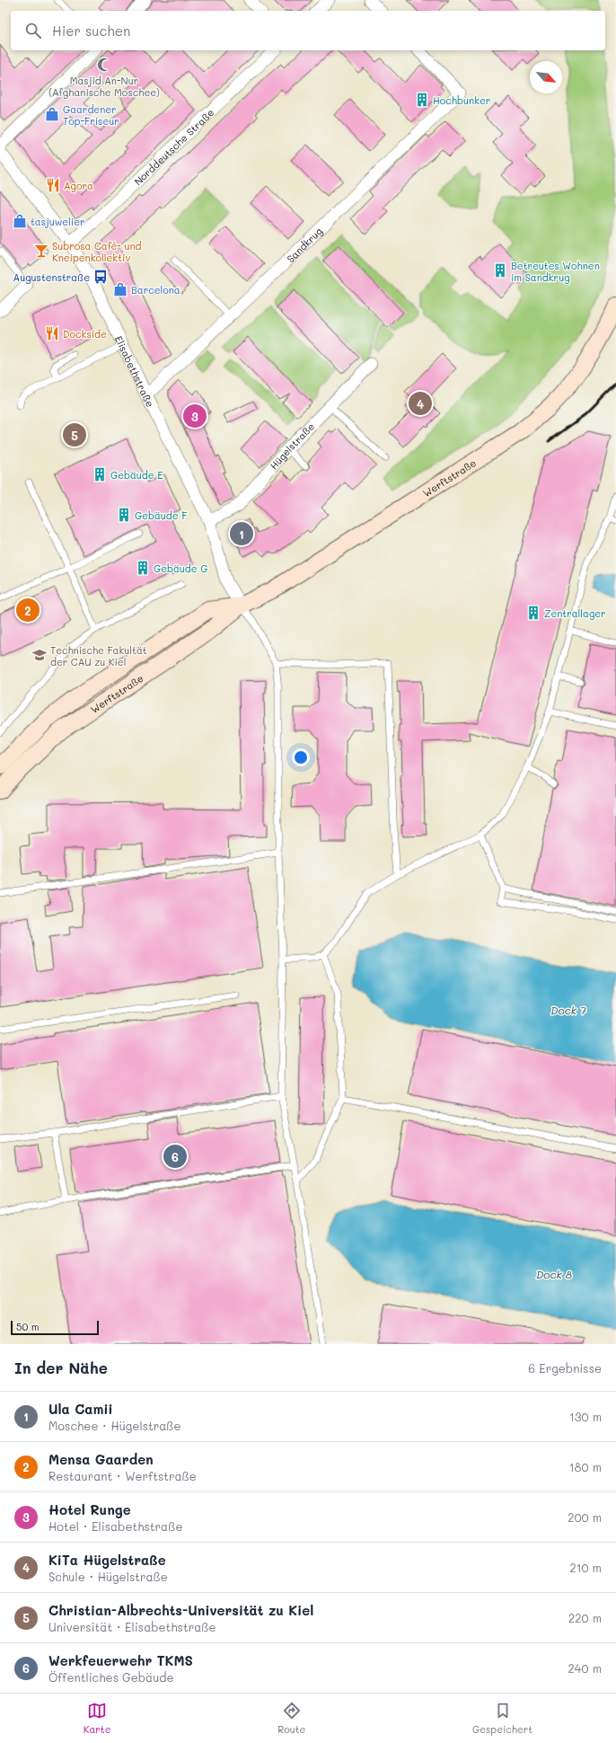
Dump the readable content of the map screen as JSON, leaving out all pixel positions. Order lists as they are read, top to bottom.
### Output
{
  "streets": {
    "main road": ["Werftstraße"],
    "street": [
      "Norddeutsche Straße",
      "Sandkrug",
      "Elisabethstraße",
      "Hügelstraße"
    ]
  },
  "crossings": [
    ["Norddeutsche Straße", "Elisabethstraße"],
    ["Sandkrug", "Elisabethstraße"],
    ["Elisabethstraße", "Hügelstraße"],
    ["Elisabethstraße", "Werftstraße"]
  ],
  "water": ["Dock 7", "Dock 8"],
  "places": {
    "mosque": ["Masjid An-Nur (Afghanische Moschee)"],
    "building": [
      "Hochbunker",
      "Betreutes Wohnen im Sandkrug",
      "Gebäude E",
      "Gebäude F",
      "Gebäude G",
      "Zentrallager"
    ],
    "shop": ["Gaardener Top-Friseur", "tasjuwelier", "Barcelona"],
    "restaurant": ["Agora", "Dockside"],
    "bar": ["Subrosa Café- und Kneipenkollektiv"],
    "bus stop": ["Augustenstraße"],
    "school or university": ["Technische Fakultät der CAU zu Kiel"]
  },
  "scale_bar": "50 m",
  "north": "bottom right",
  "page": {
    "search": "Hier suchen",
    "pins": [
      "4",
      "3",
      "5",
      "1",
      "2",
      "6"
    ],
    "scale": "50 m",
    "heading": ["In der Nähe", "6 Ergebnisse"],
    "list": [
      {
        "mark": "1",
        "name": "Ula Camii",
        "note": "Moschee · Hügelstraße",
        "value": "130 m"
      },
      {
        "mark": "2",
        "name": "Mensa Gaarden",
        "note": "Restaurant · Werftstraße",
        "value": "180 m"
      },
      {
        "mark": "3",
        "name": "Hotel Runge",
        "note": "Hotel · Elisabethstraße",
        "value": "200 m"
      },
      {
        "mark": "4",
        "name": "KiTa Hügelstraße",
        "note": "Schule · Hügelstraße",
        "value": "210 m"
      },
      {
        "mark": "5",
        "name": "Christian-Albrechts-Universität zu Kiel",
        "note": "Universität · Elisabethstraße",
        "value": "220 m"
      },
      {
        "mark": "6",
        "name": "Werkfeuerwehr TKMS",
        "note": "Öffentliches Gebäude",
        "value": "240 m"
      }
    ],
    "nav": ["Karte", "Route", "Gespeichert"]
  }
}
